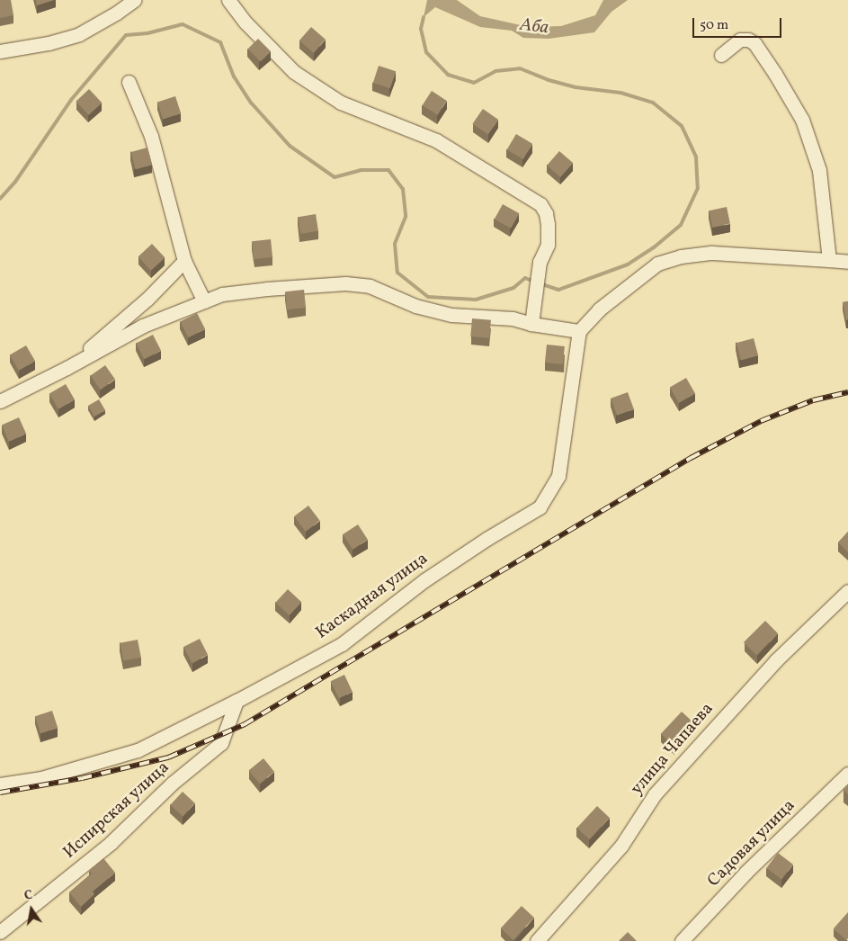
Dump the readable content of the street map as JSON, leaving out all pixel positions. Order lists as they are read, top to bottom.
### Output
{
  "streets": {
    "street": [
      "Каскадная улица",
      "улица Чапаева",
      "Испирская улица",
      "Садовая улица"
    ]
  },
  "crossings": [
    ["Каскадная улица", "Испирская улица"]
  ],
  "water": ["Аба"],
  "scale_bar": "50 m",
  "north": "top"
}
